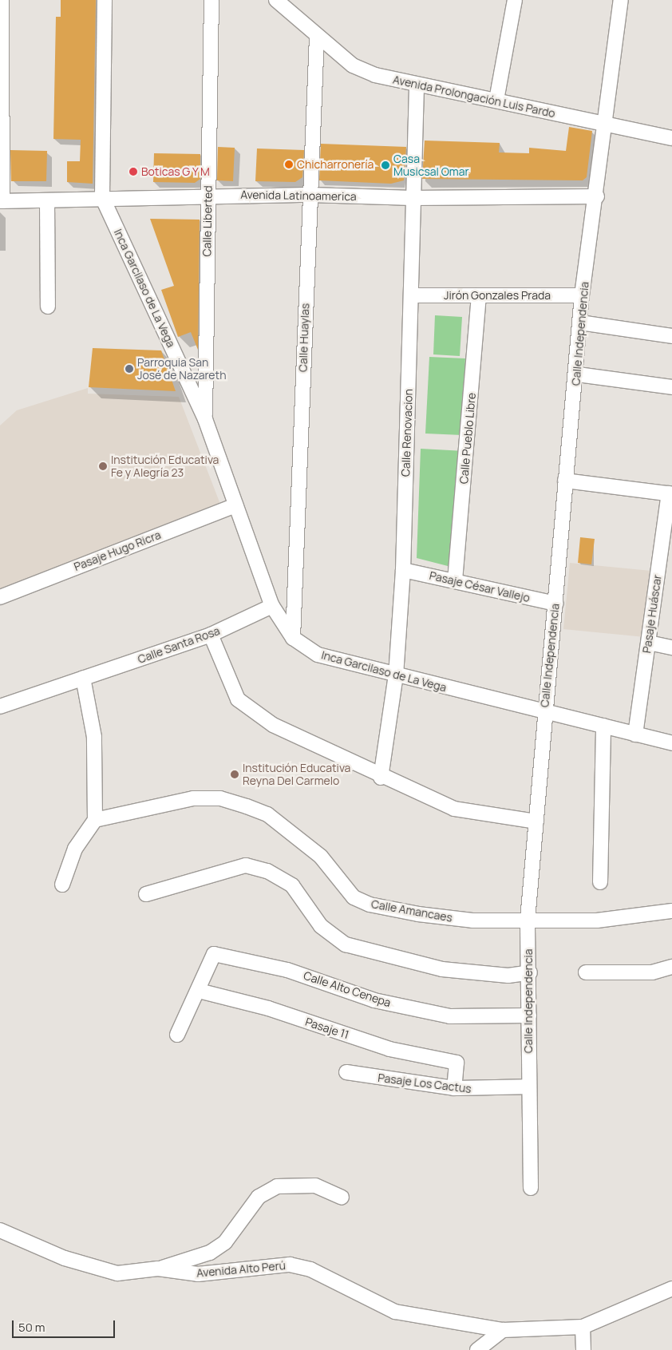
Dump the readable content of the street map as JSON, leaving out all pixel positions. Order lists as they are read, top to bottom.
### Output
{
  "streets": {
    "street": [
      "Avenida Prolongación Luis Pardo",
      "Avenida Latinoamerica",
      "Calle Liberted",
      "Inca Garcilaso de La Vega",
      "Jirón Gonzales Prada",
      "Calle Independencia",
      "Calle Huaylas",
      "Calle Renovacion",
      "Calle Pueblo Libre",
      "Pasaje Hugo Ricra",
      "Pasaje César Vallejo",
      "Pasaje Huáscar",
      "Calle Santa Rosa",
      "Calle Amancaes",
      "Calle Alto Cenepa",
      "Pasaje 11",
      "Pasaje Los Cactus",
      "Avenida Alto Perú"
    ]
  },
  "crossings": [
    ["Avenida Prolongación Luis Pardo", "Calle Independencia"],
    ["Avenida Prolongación Luis Pardo", "Calle Huaylas"],
    ["Avenida Prolongación Luis Pardo", "Calle Renovacion"],
    ["Avenida Latinoamerica", "Calle Liberted"],
    ["Avenida Latinoamerica", "Inca Garcilaso de La Vega"],
    ["Avenida Latinoamerica", "Calle Independencia"],
    ["Avenida Latinoamerica", "Calle Huaylas"],
    ["Avenida Latinoamerica", "Calle Renovacion"],
    ["Calle Liberted", "Inca Garcilaso de La Vega"],
    ["Inca Garcilaso de La Vega", "Calle Independencia"],
    ["Inca Garcilaso de La Vega", "Calle Huaylas"],
    ["Inca Garcilaso de La Vega", "Calle Renovacion"],
    ["Inca Garcilaso de La Vega", "Pasaje Hugo Ricra"],
    ["Inca Garcilaso de La Vega", "Pasaje Huáscar"],
    ["Inca Garcilaso de La Vega", "Calle Santa Rosa"],
    ["Jirón Gonzales Prada", "Calle Independencia"],
    ["Jirón Gonzales Prada", "Calle Renovacion"],
    ["Jirón Gonzales Prada", "Calle Pueblo Libre"],
    ["Calle Independencia", "Pasaje César Vallejo"],
    ["Calle Independencia", "Calle Amancaes"],
    ["Calle Independencia", "Calle Alto Cenepa"],
    ["Calle Independencia", "Pasaje Los Cactus"],
    ["Calle Renovacion", "Pasaje César Vallejo"],
    ["Calle Pueblo Libre", "Pasaje César Vallejo"],
    ["Calle Alto Cenepa", "Pasaje 11"],
    ["Pasaje 11", "Pasaje Los Cactus"]
  ],
  "places": [
    "Chicharronería",
    "Casa Musicsal Omar",
    "Boticas G Y M",
    "Parroquia San José de Nazareth",
    "Institución Educativa Fe y Alegría 23",
    "Institución Educativa Reyna Del Carmelo"
  ],
  "scale_bar": "50 m"
}
